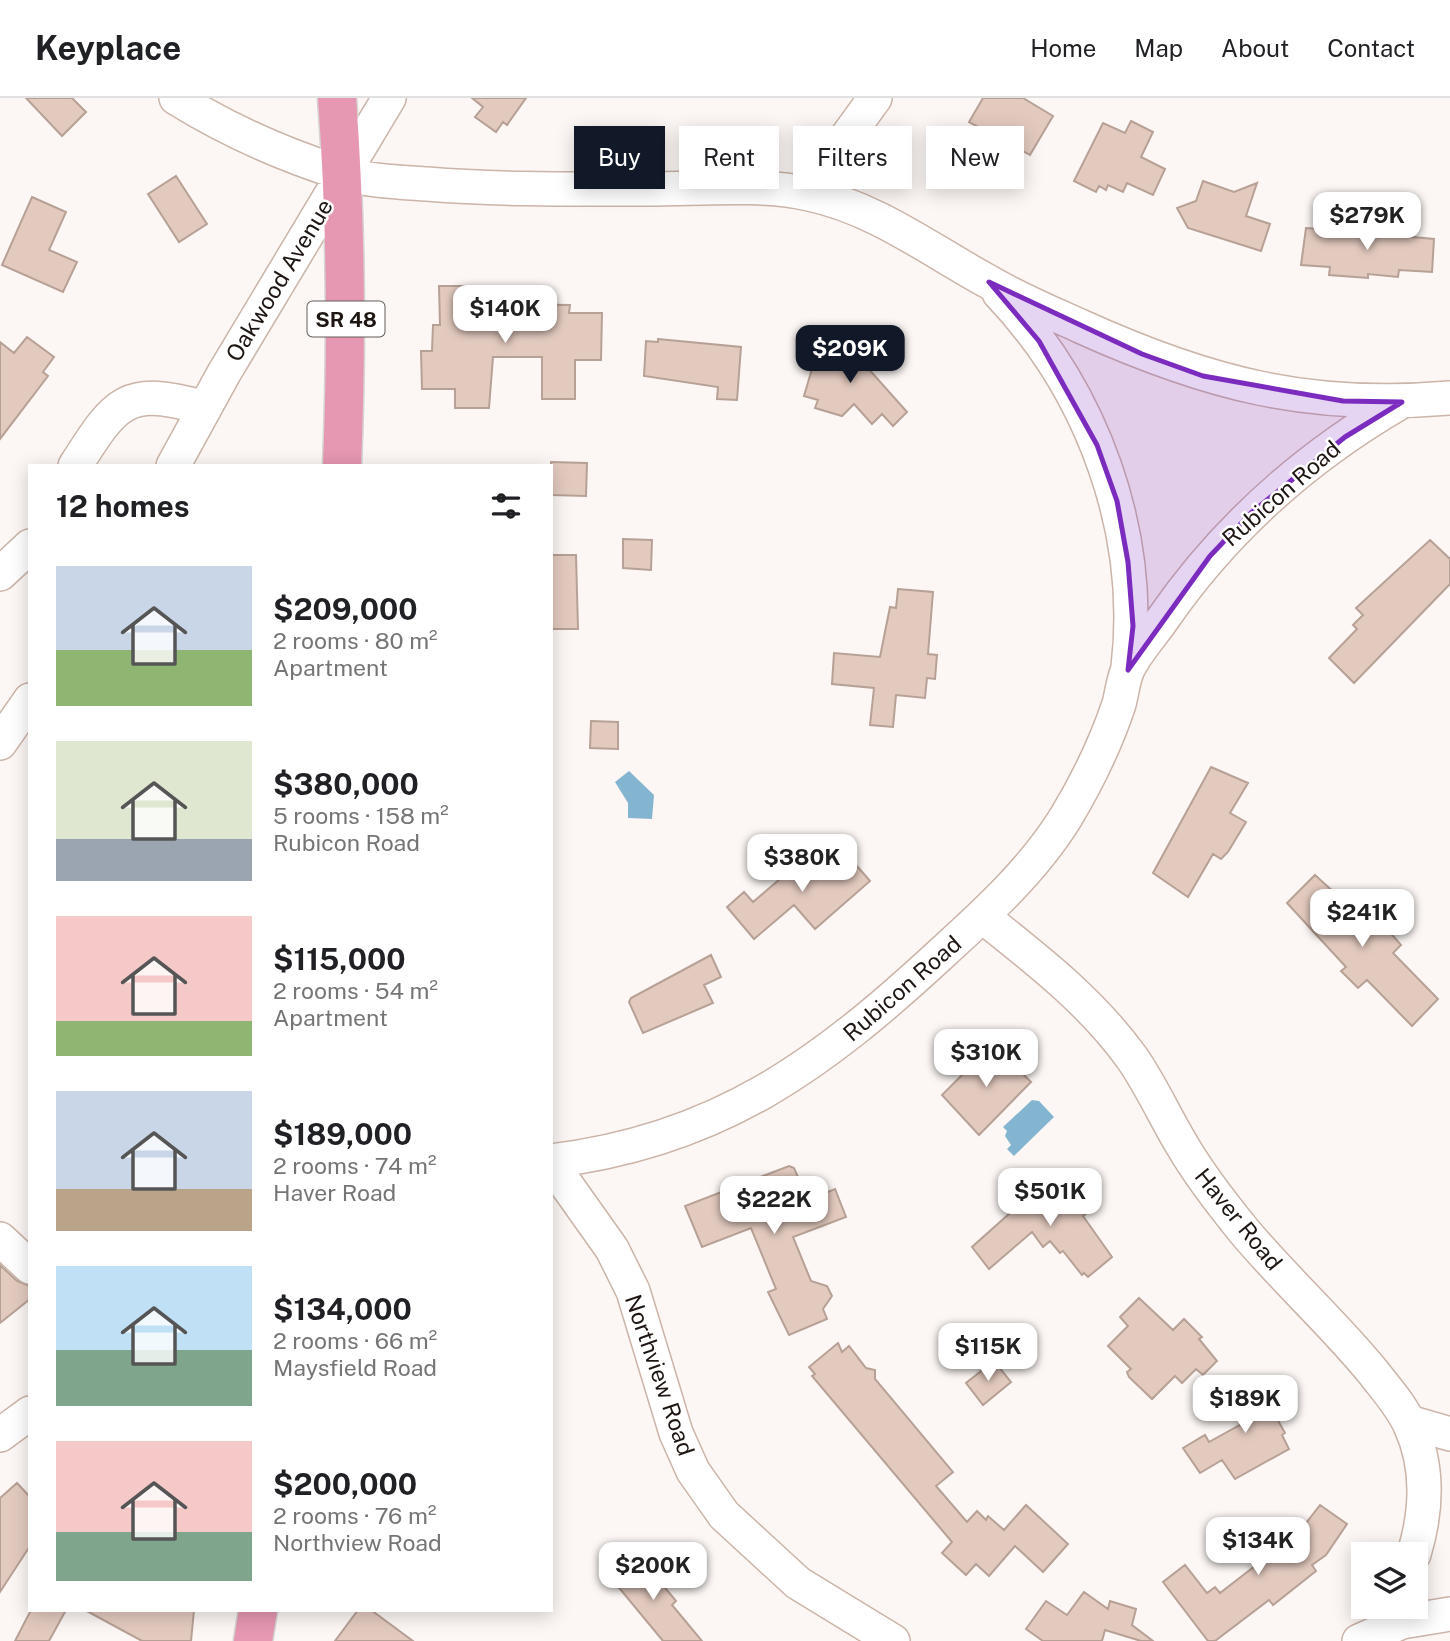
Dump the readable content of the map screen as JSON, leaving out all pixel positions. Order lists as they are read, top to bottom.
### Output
{
  "streets": {
    "main road": ["SR 48"],
    "street": [
      "Oakwood Avenue",
      "Rubicon Road",
      "Haver Road",
      "Northview Road"
    ]
  },
  "crossings": [
    ["Oakwood Avenue", "SR 48"],
    ["Rubicon Road", "Haver Road"]
  ],
  "page": {
    "header": "Keyplace",
    "nav": [
      "Home",
      "Map",
      "About",
      "Contact"
    ],
    "chip": [
      "Buy",
      "Rent",
      "Filters",
      "New"
    ],
    "price": [
      "$279K",
      "$140K",
      "$209K",
      "$380K",
      "$241K",
      "$310K",
      "$501K",
      "$222K",
      "$115K",
      "$189K",
      "$134K",
      "$200K"
    ],
    "heading": "12 homes",
    "list": [
      {
        "name": "$209,000",
        "note": "2 rooms · 80 m² · Apartment"
      },
      {
        "name": "$380,000",
        "note": "5 rooms · 158 m² · Rubicon Road"
      },
      {
        "name": "$115,000",
        "note": "2 rooms · 54 m² · Apartment"
      },
      {
        "name": "$189,000",
        "note": "2 rooms · 74 m² · Haver Road"
      },
      {
        "name": "$134,000",
        "note": "2 rooms · 66 m² · Maysfield Road"
      },
      {
        "name": "$200,000",
        "note": "2 rooms · 76 m² · Northview Road"
      }
    ]
  }
}
